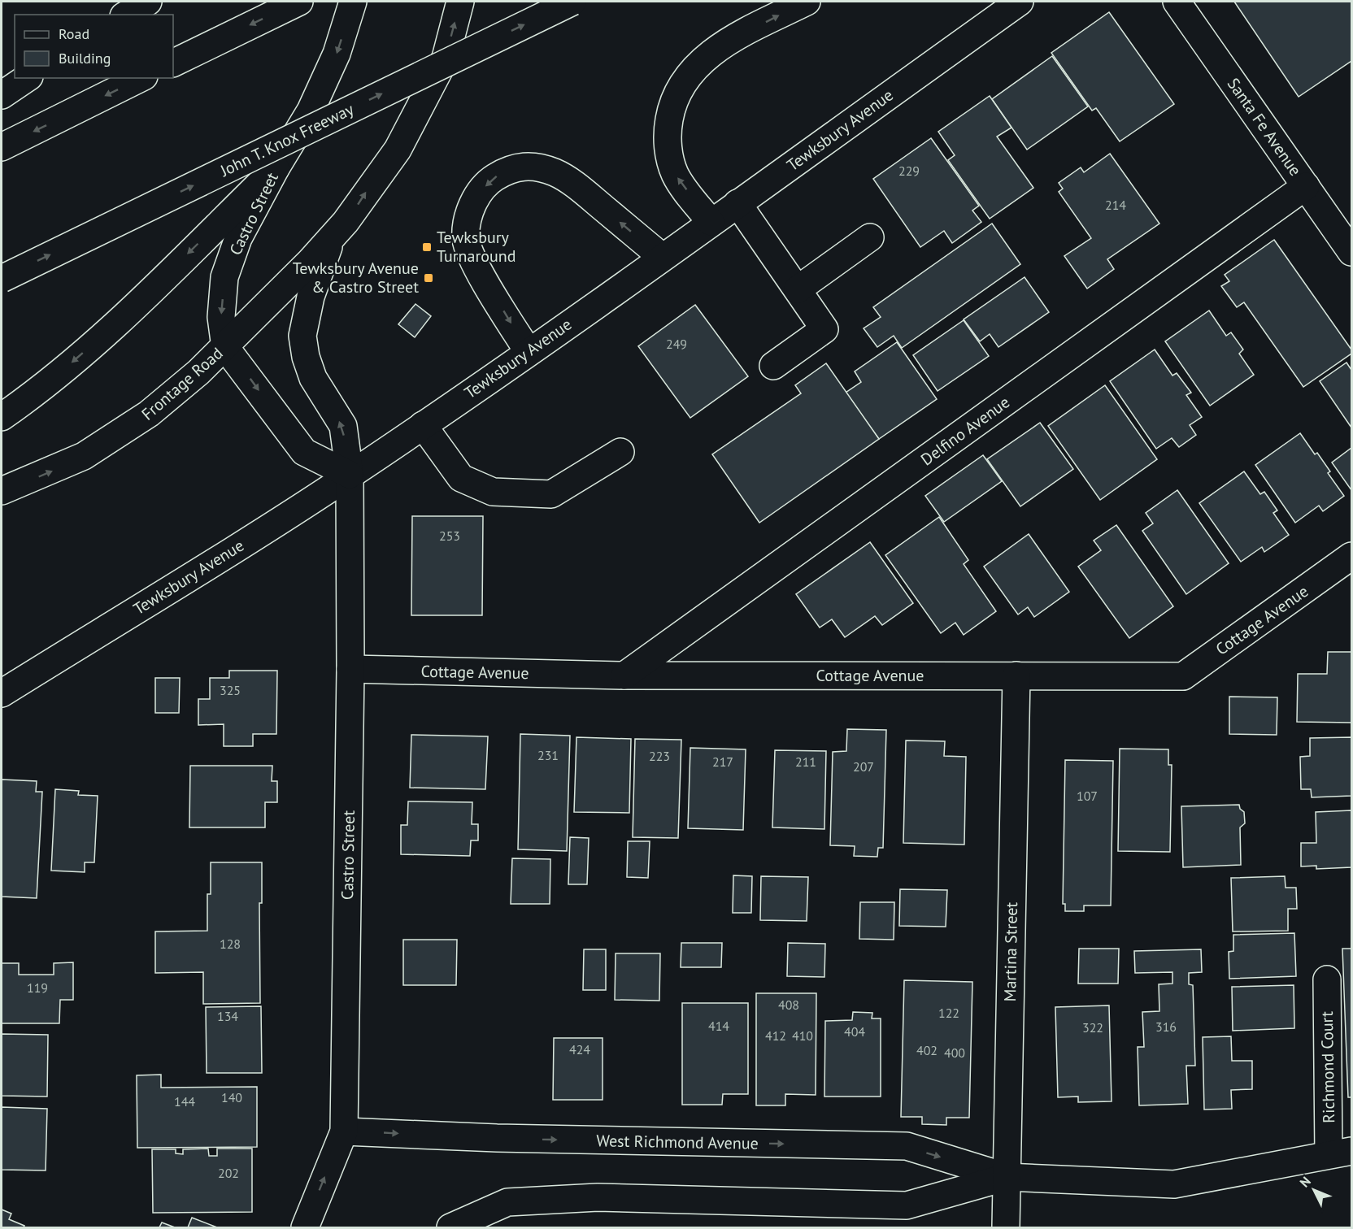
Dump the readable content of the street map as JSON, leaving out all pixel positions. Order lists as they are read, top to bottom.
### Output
{
  "streets": {
    "main road": [
      "Santa Fe Avenue",
      "Tewksbury Avenue",
      "John T. Knox Freeway",
      "Castro Street",
      "Frontage Road",
      "Delfino Avenue",
      "Cottage Avenue",
      "Martina Street",
      "Richmond Court",
      "West Richmond Avenue"
    ]
  },
  "crossings": [
    ["Santa Fe Avenue", "Delfino Avenue"],
    ["Tewksbury Avenue", "Castro Street"],
    ["Castro Street", "Frontage Road"],
    ["Castro Street", "Cottage Avenue"],
    ["Castro Street", "West Richmond Avenue"],
    ["Delfino Avenue", "Cottage Avenue"],
    ["Cottage Avenue", "Martina Street"],
    ["Martina Street", "West Richmond Avenue"],
    ["Richmond Court", "West Richmond Avenue"]
  ],
  "places": {
    "transit": ["Tewksbury Turnaround", "Tewksbury Avenue & Castro Street"]
  },
  "house_numbers": [
    "229",
    "214",
    "249",
    "253",
    "325",
    "231",
    "223",
    "217",
    "211",
    "207",
    "107",
    "128",
    "119",
    "408",
    "122",
    "134",
    "414",
    "316",
    "322",
    "404",
    "412",
    "410",
    "424",
    "402",
    "400",
    "140",
    "144",
    "202"
  ],
  "legend": ["Road", "Building"],
  "north": "top left"
}
